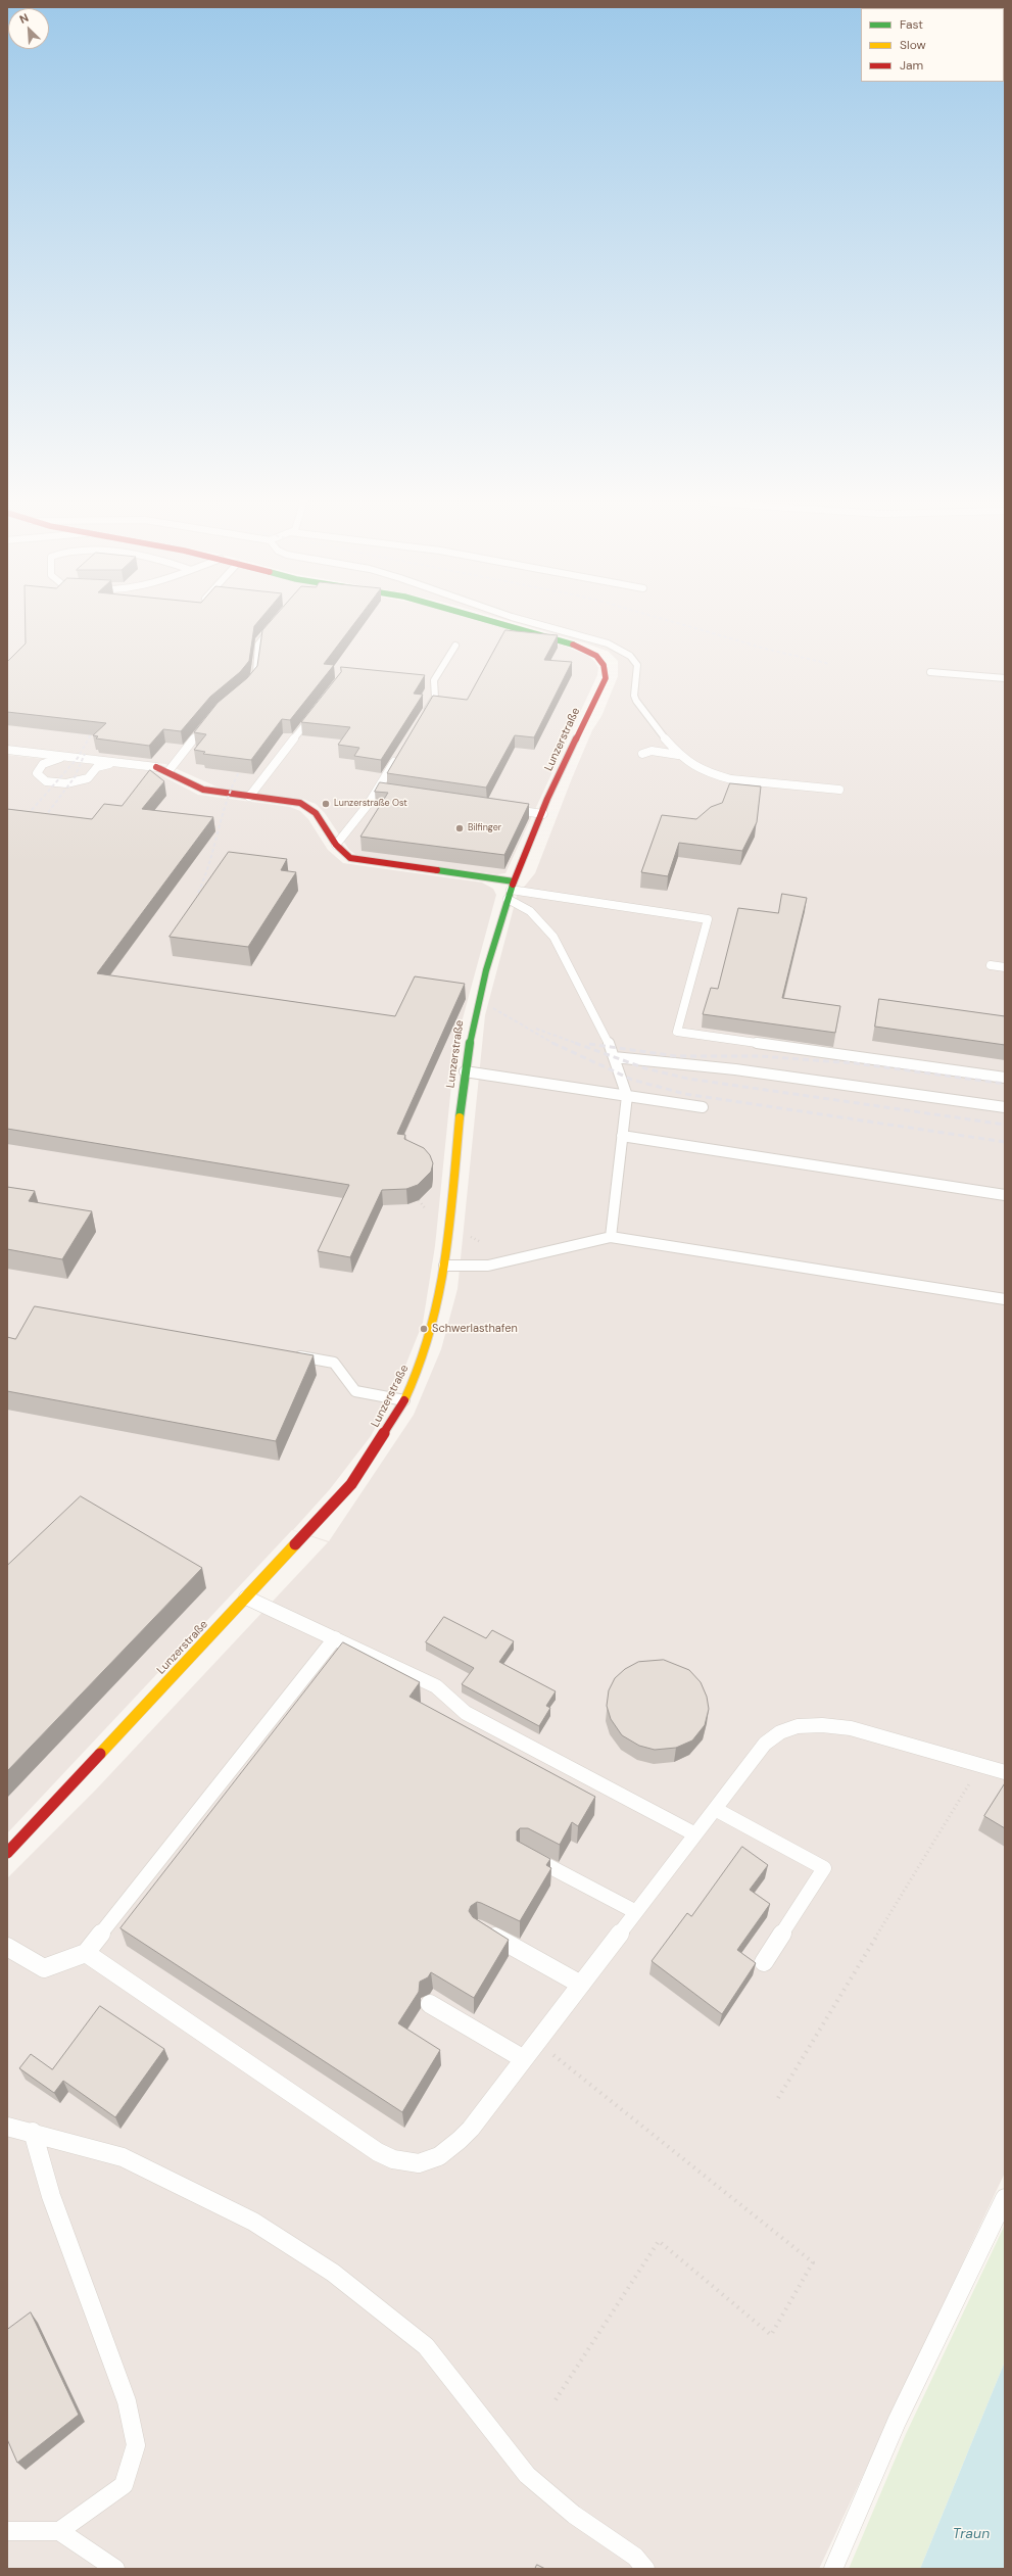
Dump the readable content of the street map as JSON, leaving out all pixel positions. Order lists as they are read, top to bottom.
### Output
{
  "streets": {
    "street": ["Lunzerstraße"]
  },
  "water": ["Traun"],
  "places": ["Lunzerstraße Ost", "Bilfinger", "Schwerlasthafen"],
  "legend": ["Fast", "Slow", "Jam"],
  "north": "top left"
}
